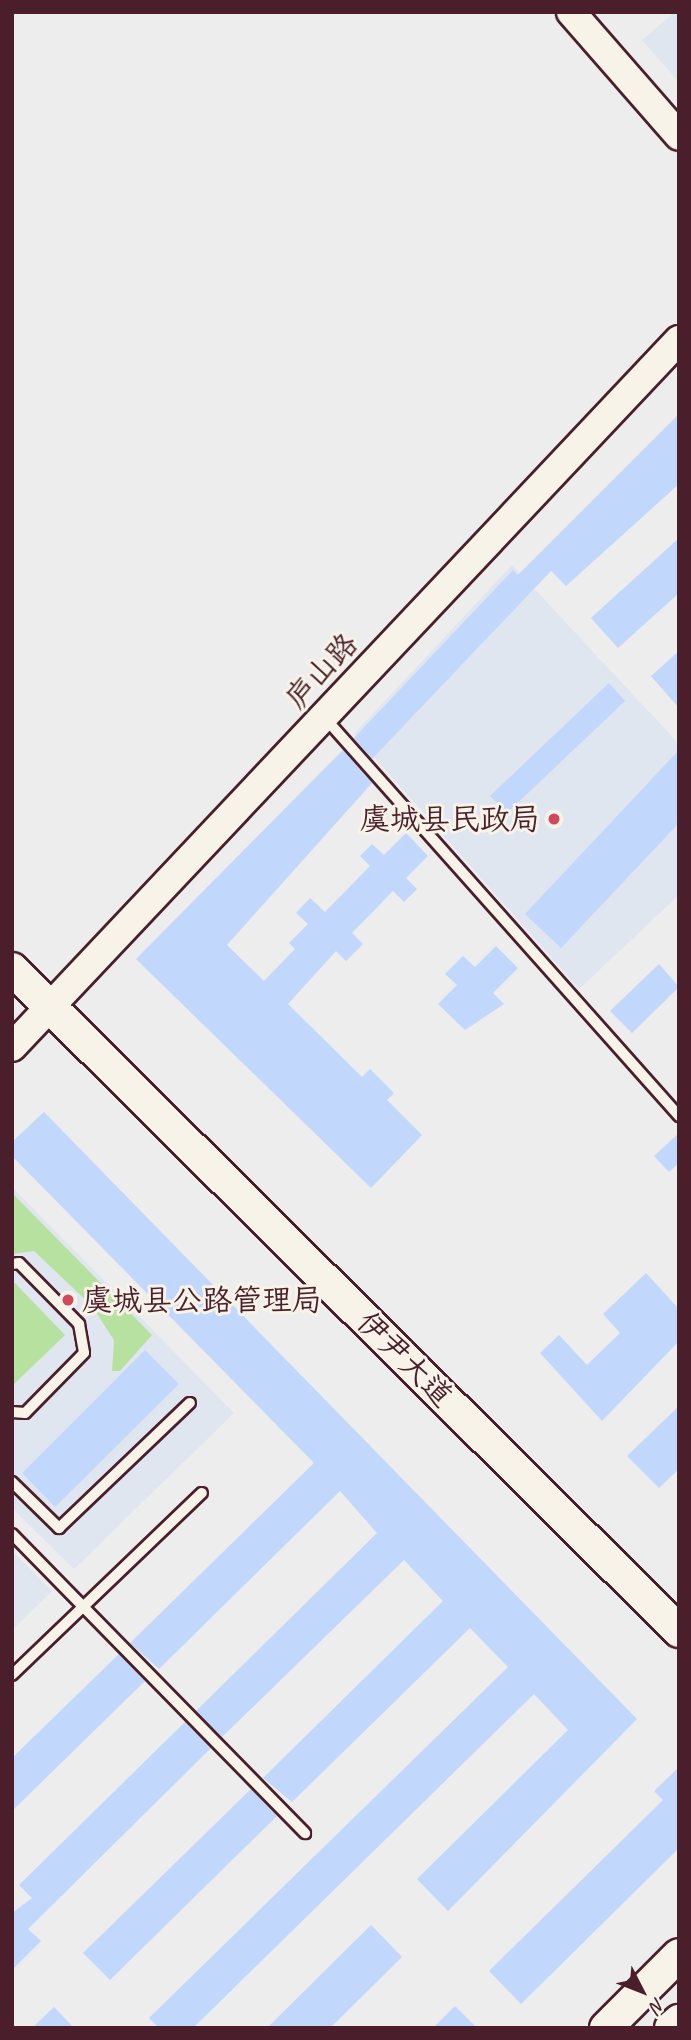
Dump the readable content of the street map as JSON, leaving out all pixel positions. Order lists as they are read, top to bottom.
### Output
{
  "streets": {
    "main road": ["伊尹大道"],
    "street": ["庐山路"]
  },
  "crossings": [
    ["庐山路", "伊尹大道"]
  ],
  "places": ["虞城县民政局", "虞城县公路管理局"],
  "north": "bottom right"
}
